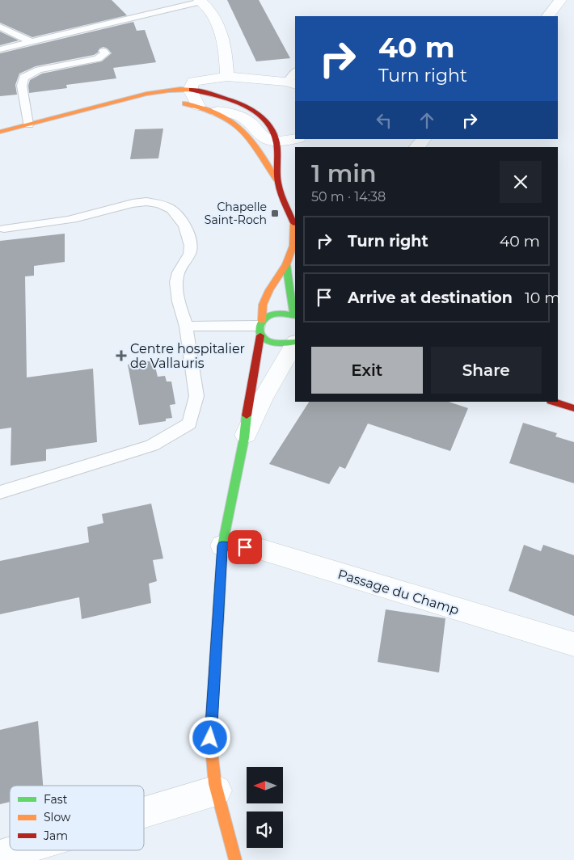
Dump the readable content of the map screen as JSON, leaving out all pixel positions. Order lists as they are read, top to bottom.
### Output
{
  "streets": {
    "street": ["Passage du Champ"]
  },
  "places": {
    "transit": ["Chapelle Saint-Roch"],
    "health": ["Centre hospitalier de Vallauris"]
  },
  "legend": ["Fast", "Slow", "Jam"],
  "north": "left",
  "page": {
    "turn": ["40 m", "Turn right"],
    "heading": ["1 min", "50 m · 14:38"],
    "list": [
      {
        "name": "Turn right",
        "value": "40 m"
      },
      {
        "name": "Arrive at destination",
        "value": "10 m"
      }
    ],
    "buttons": ["Exit", "Share"]
  }
}
